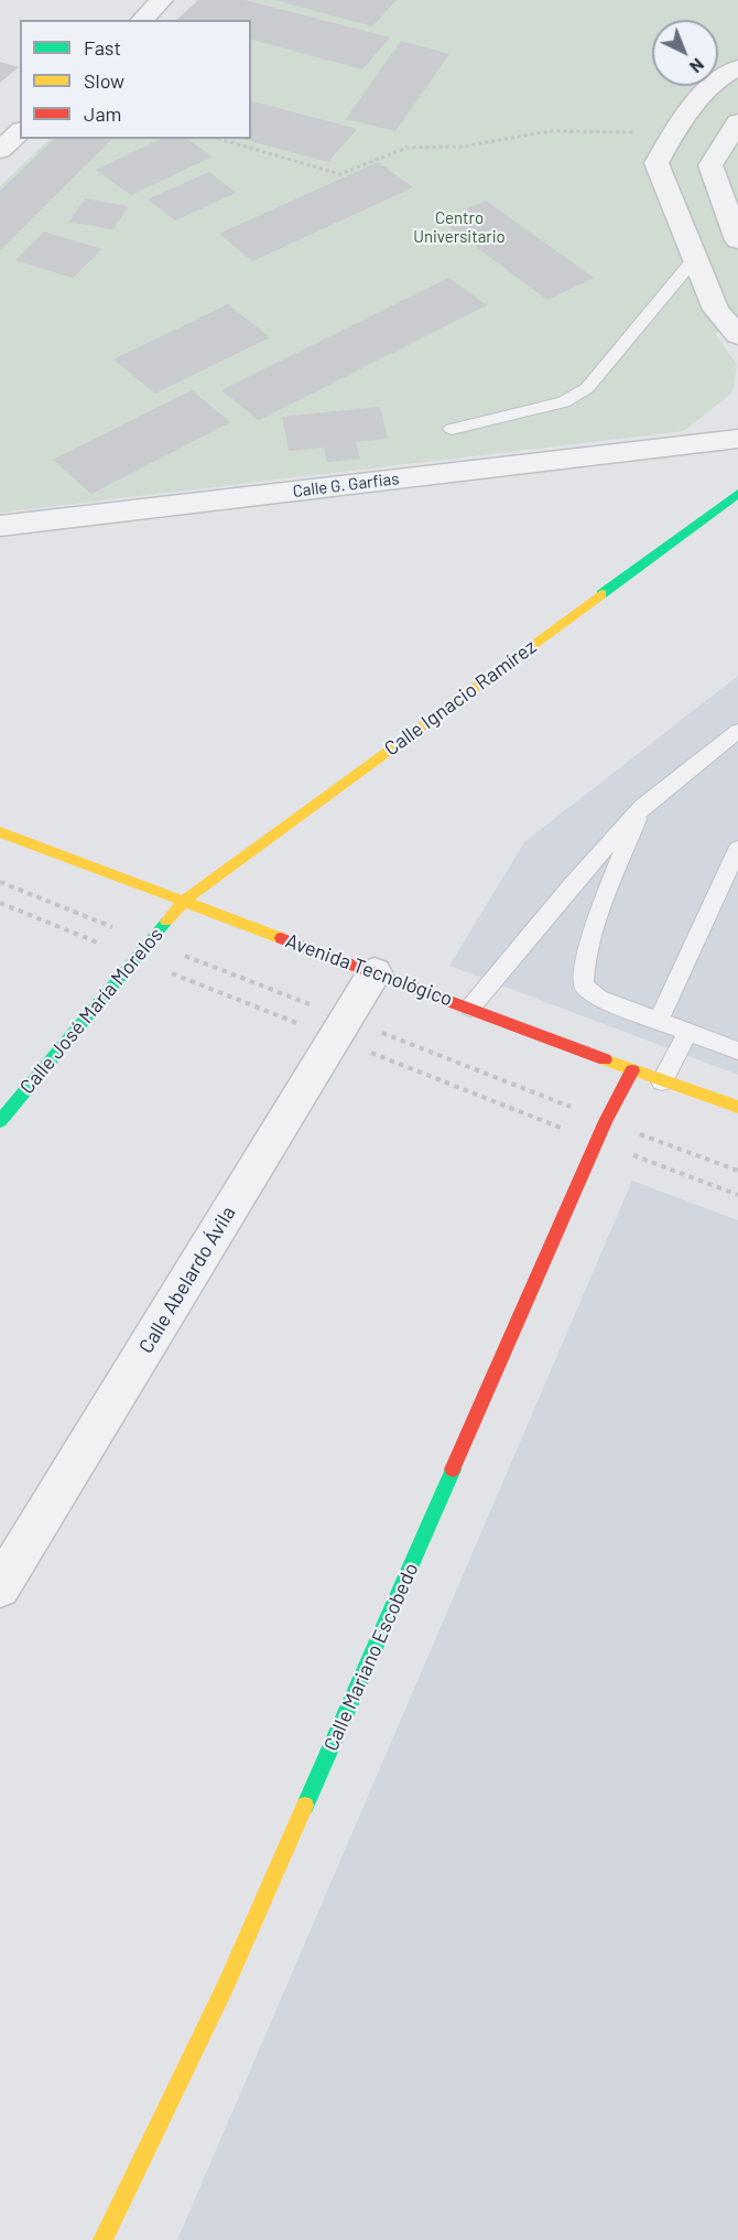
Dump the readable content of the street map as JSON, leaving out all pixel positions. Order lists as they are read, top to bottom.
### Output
{
  "streets": {
    "street": [
      "Calle G. Garfias",
      "Calle Ignacio Ramírez",
      "Avenida Tecnológico",
      "Calle José María Morelos",
      "Calle Abelardo Ávila",
      "Calle Mariano Escobedo"
    ]
  },
  "crossings": [
    ["Calle Ignacio Ramírez", "Avenida Tecnológico"],
    ["Calle Ignacio Ramírez", "Calle José María Morelos"],
    ["Avenida Tecnológico", "Calle José María Morelos"],
    ["Avenida Tecnológico", "Calle Abelardo Ávila"],
    ["Avenida Tecnológico", "Calle Mariano Escobedo"]
  ],
  "parks": ["Centro Universitario"],
  "legend": ["Fast", "Slow", "Jam"],
  "north": "bottom right"
}
